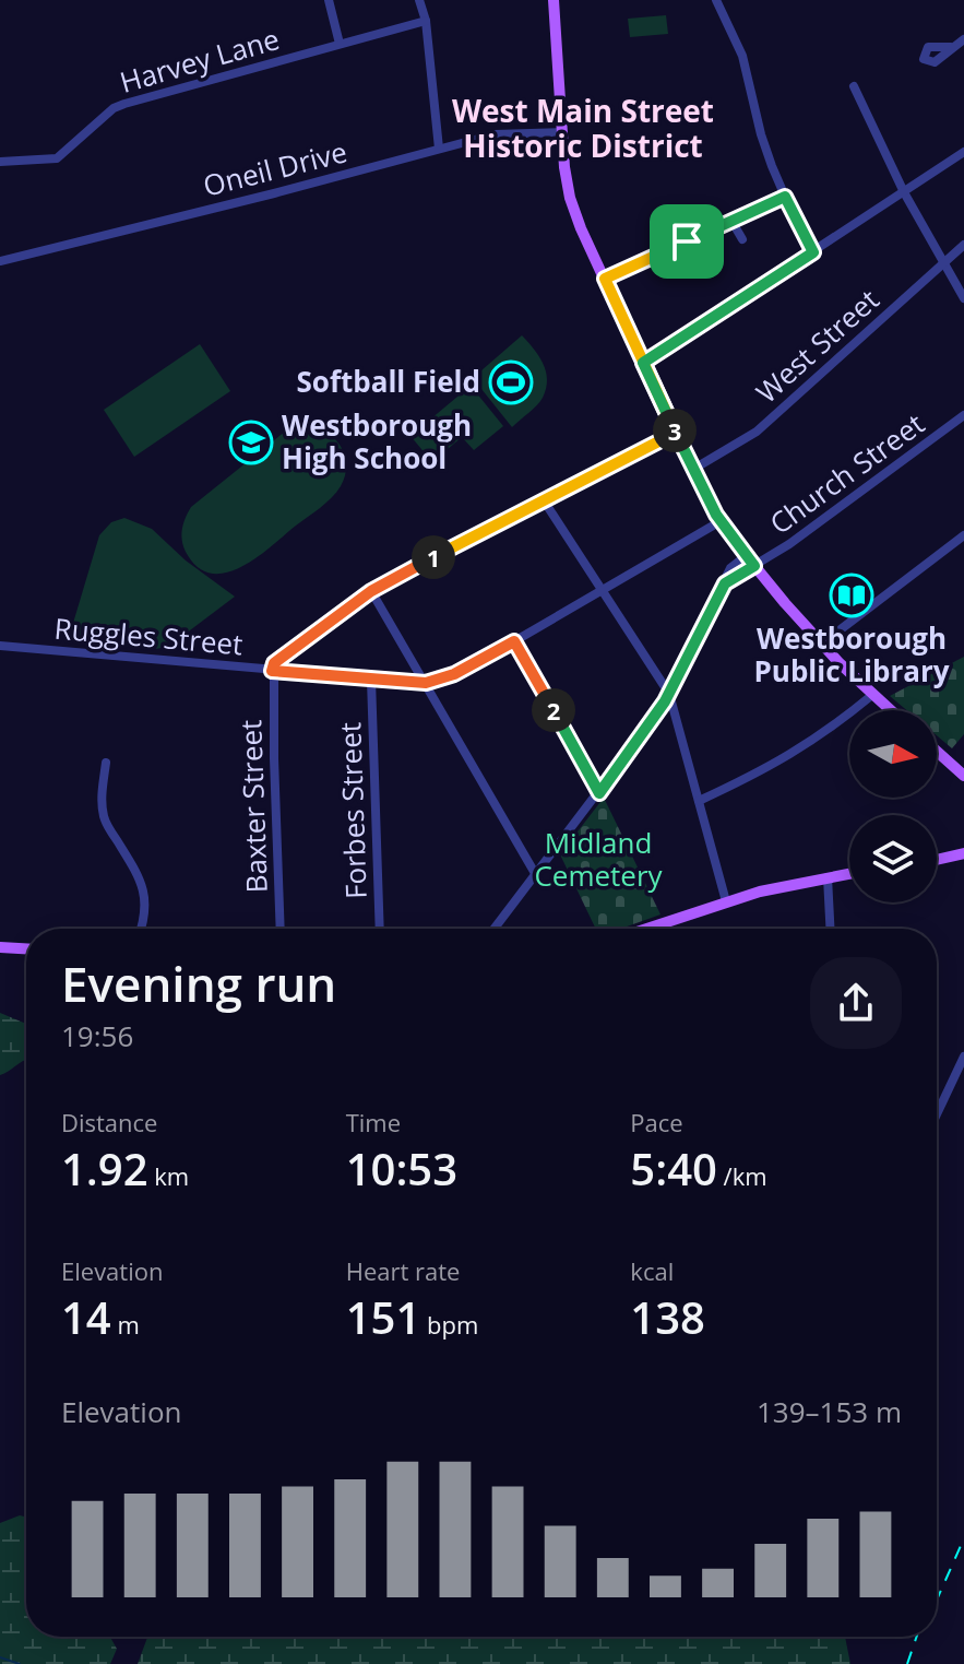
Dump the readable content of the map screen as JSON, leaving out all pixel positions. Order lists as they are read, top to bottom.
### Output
{
  "streets": {
    "street": [
      "Harvey Lane",
      "Oneil Drive",
      "West Street",
      "Church Street",
      "Ruggles Street",
      "Baxter Street",
      "Forbes Street"
    ]
  },
  "crossings": [
    ["Ruggles Street", "Baxter Street"],
    ["Ruggles Street", "Forbes Street"]
  ],
  "districts": ["West Main Street Historic District"],
  "parks": ["Midland Cemetery"],
  "places": {
    "sports": ["Softball Field"],
    "school or university": ["Westborough High School"],
    "library": ["Westborough Public Library"]
  },
  "north": "right",
  "page": {
    "pins": ["3", "1", "2"],
    "heading": ["Evening run", "19:56"],
    "stats": [
      ["Distance", "1.92 km"],
      ["Time", "10:53"],
      ["Pace", "5:40 /km"],
      ["Elevation", "14 m"],
      ["Heart rate", "151 bpm"],
      ["kcal", "138"]
    ],
    "chart": ["Elevation", "139–153 m"]
  }
}
